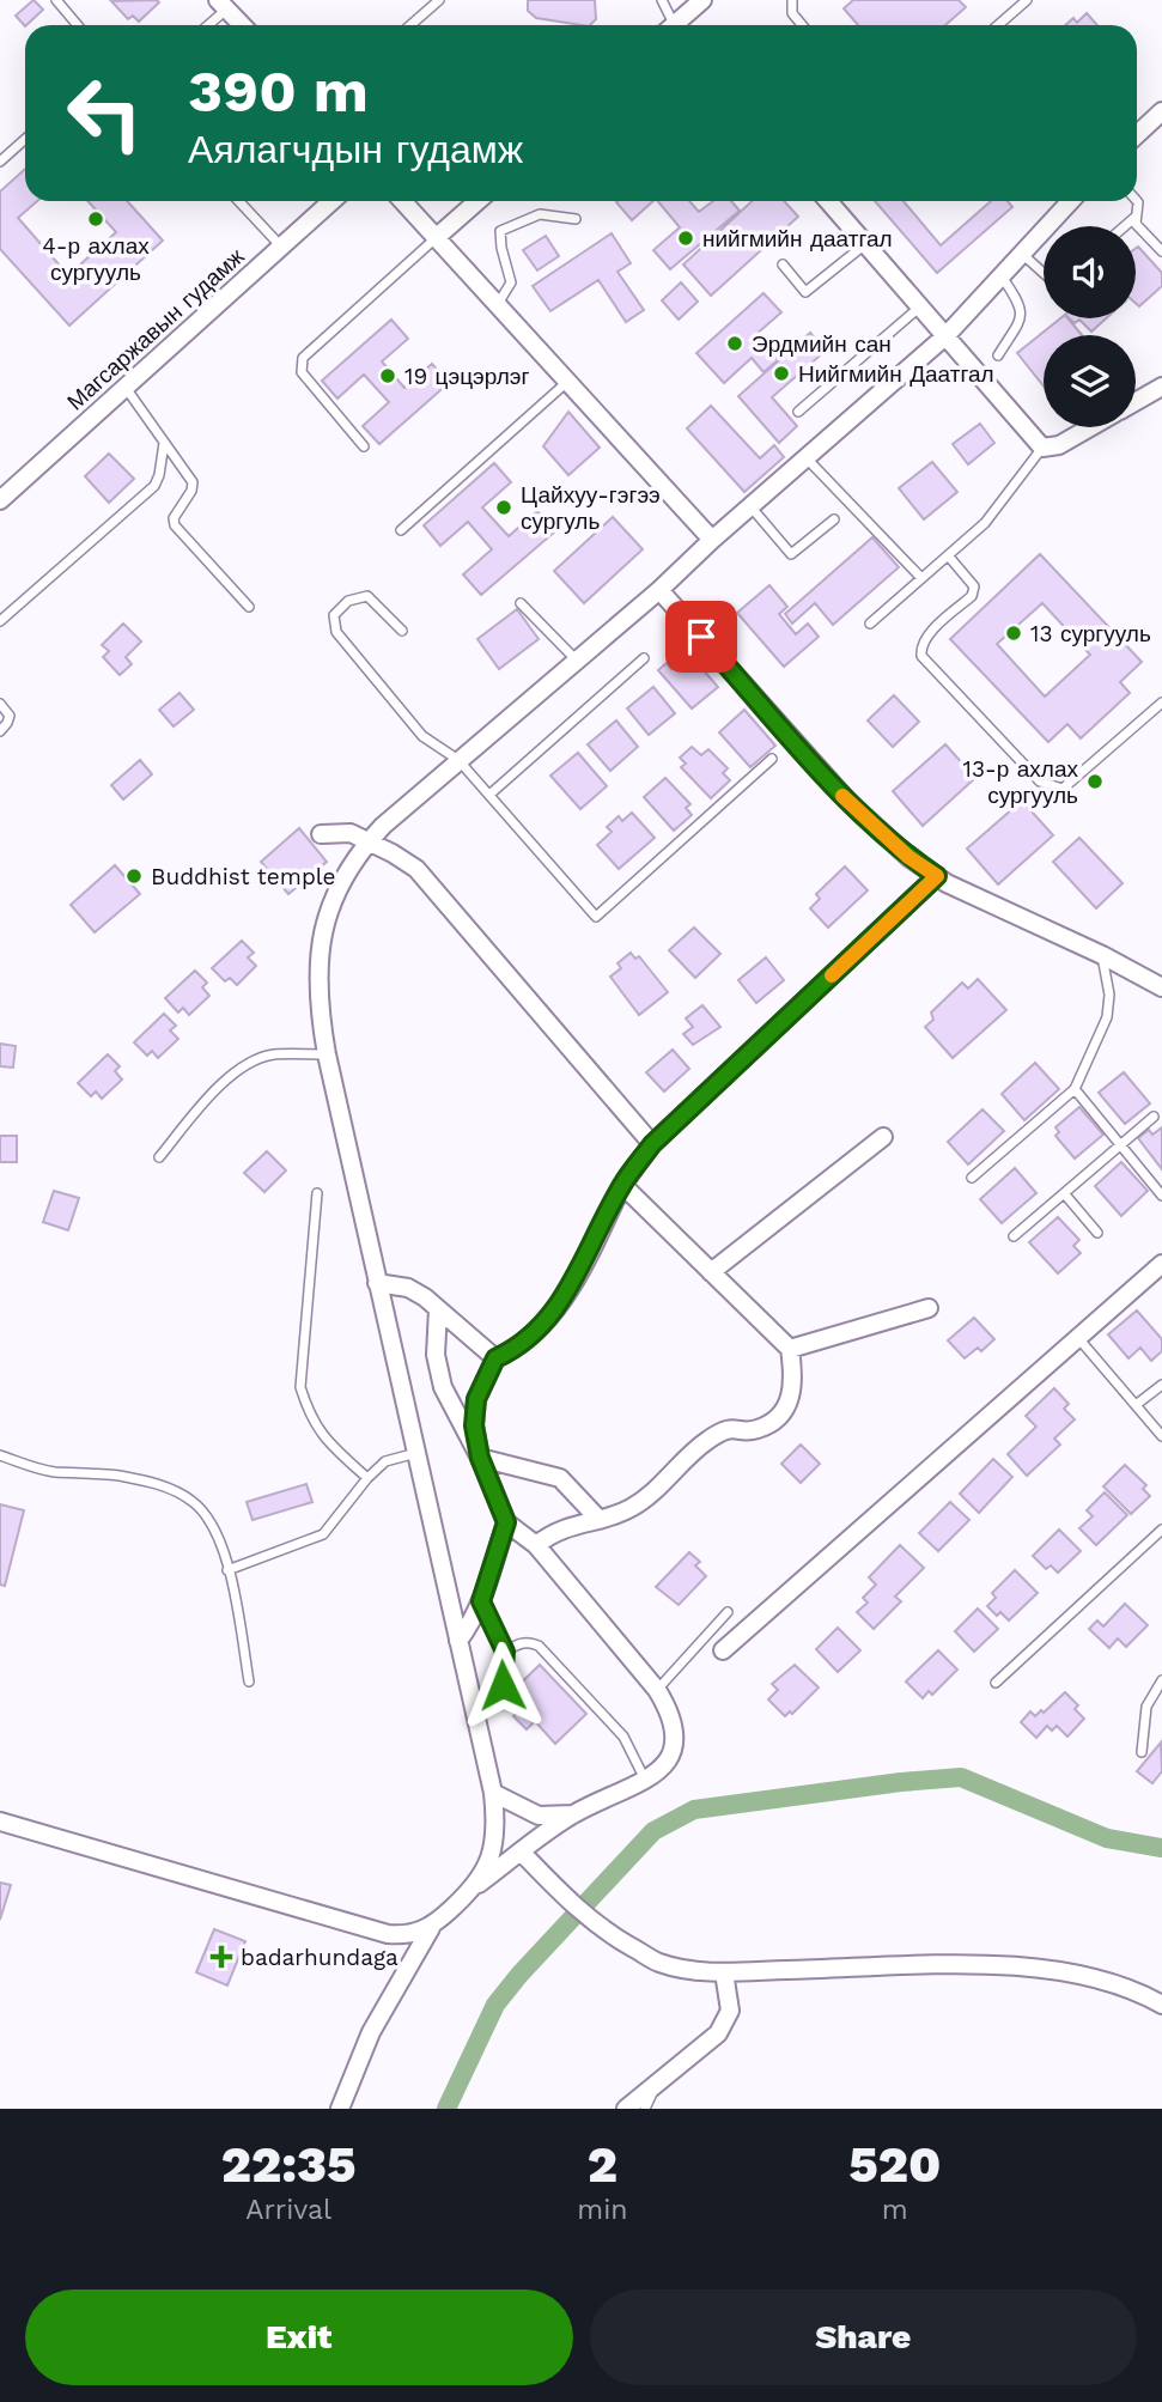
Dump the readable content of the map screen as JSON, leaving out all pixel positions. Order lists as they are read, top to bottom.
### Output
{
  "streets": {
    "street": ["Магсаржавын гудамж"]
  },
  "places": {
    "other": [
      "4-р ахлах сургууль",
      "нийгмийн даатгал",
      "Эрдмийн сан",
      "Нийгмийн Даатгал",
      "19 цэцэрлэг",
      "Цайхуу-гэгээ сургуль",
      "13 сургууль",
      "13-р ахлах сургууль",
      "Buddhist temple"
    ],
    "health": ["badarhundaga"]
  },
  "page": {
    "turn": ["390 m", "Аялагчдын гудамж"],
    "eta": [
      "22:35",
      "Arrival",
      "2",
      "min",
      "520",
      "m"
    ],
    "buttons": ["Exit", "Share"]
  }
}
